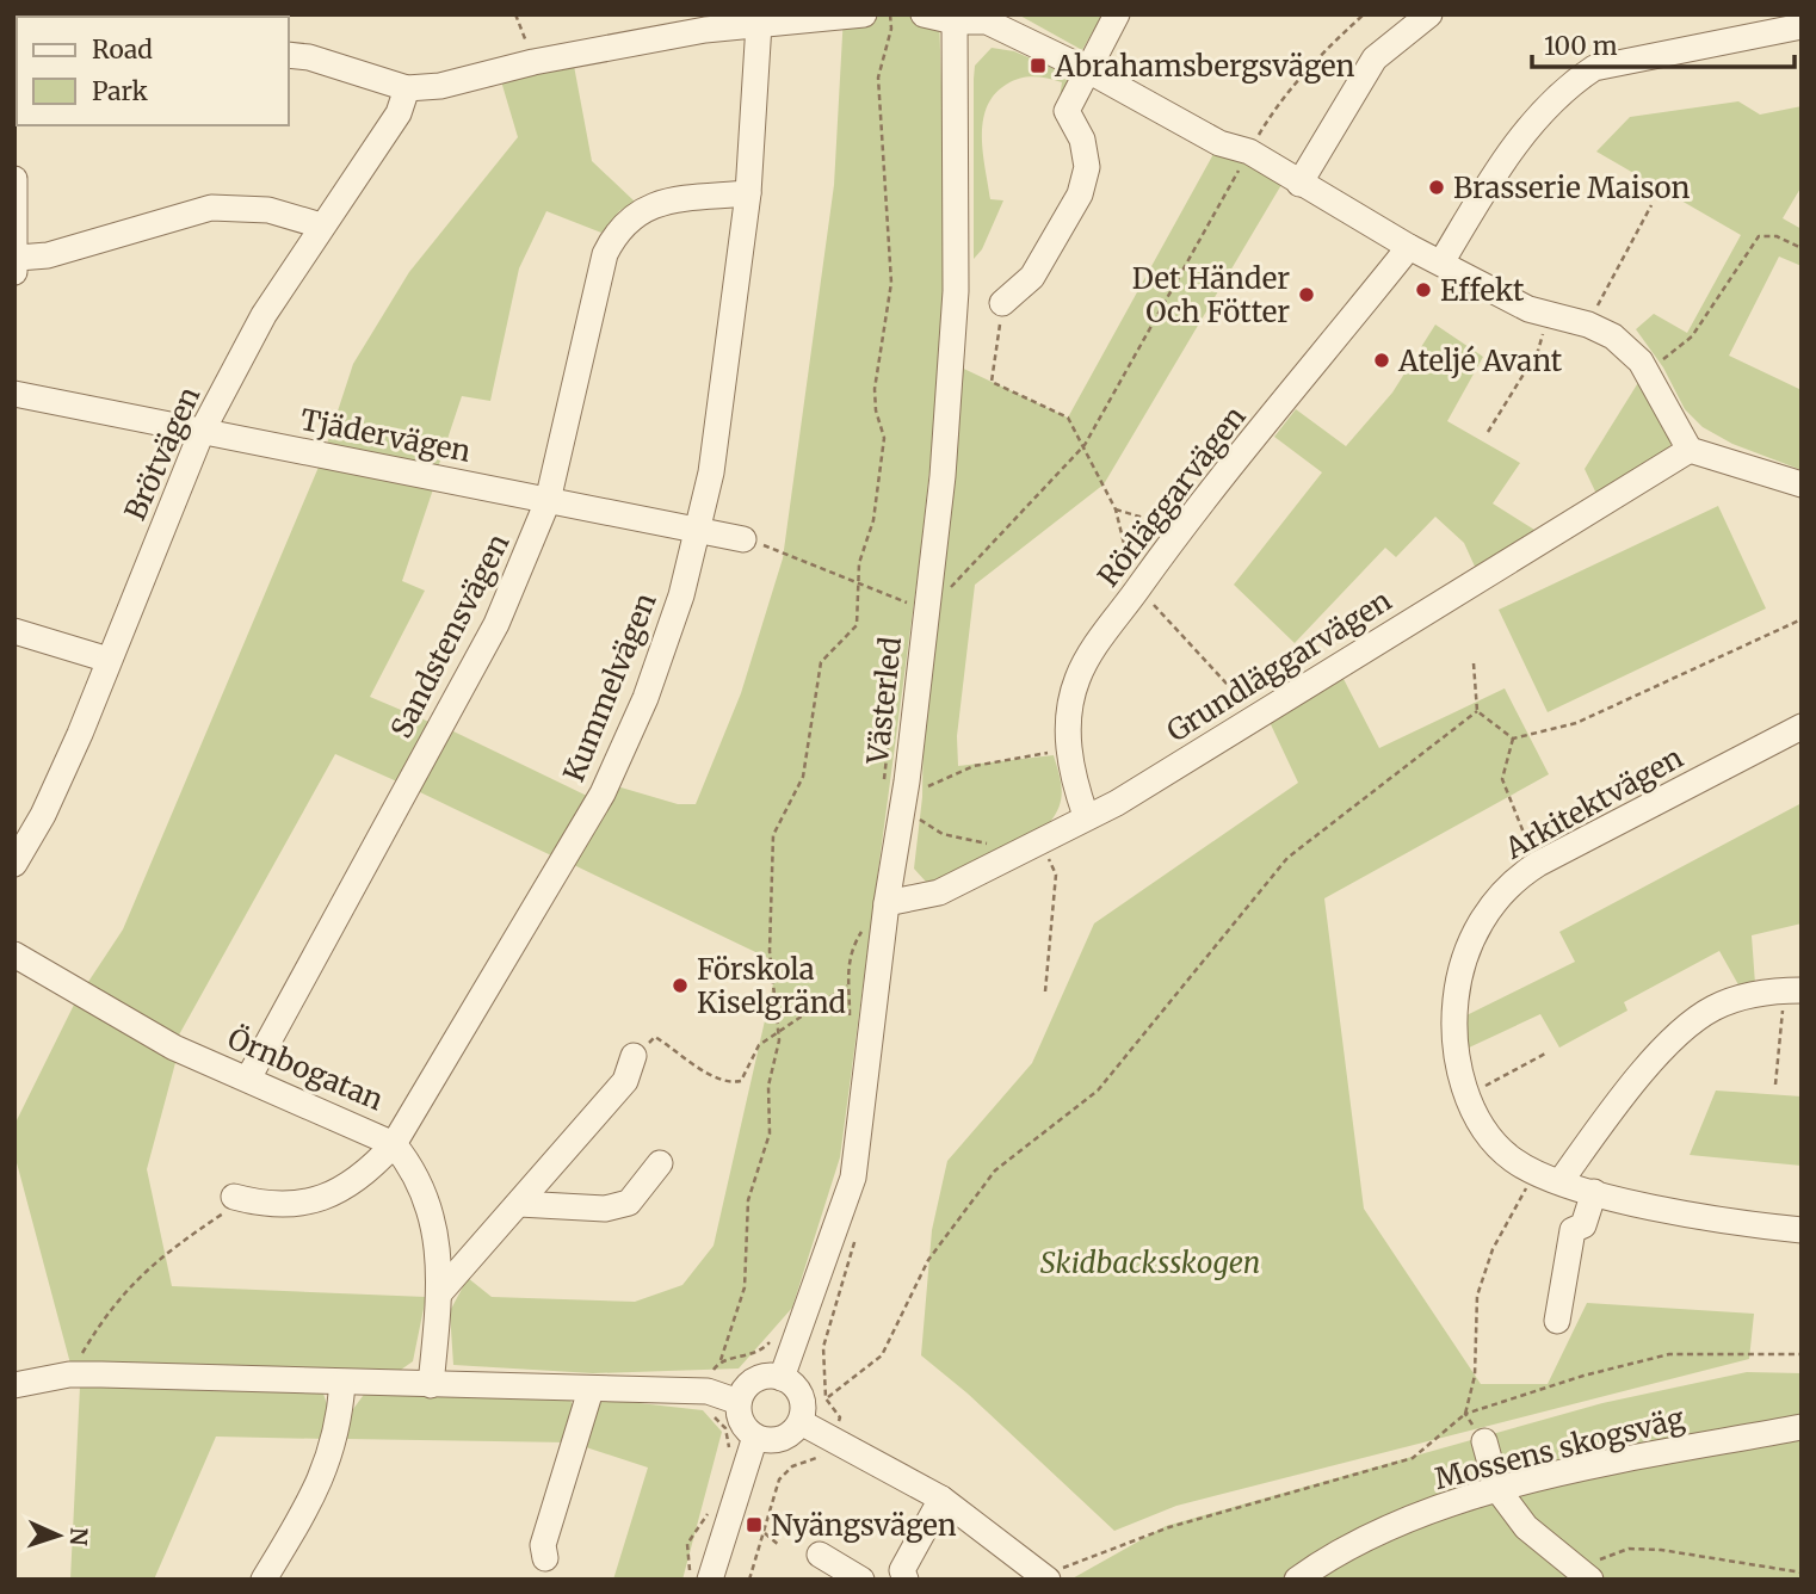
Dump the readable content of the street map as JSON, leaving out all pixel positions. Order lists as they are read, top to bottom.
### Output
{
  "streets": {
    "street": [
      "Tjädervägen",
      "Brötvägen",
      "Rörläggarvägen",
      "Sandstensvägen",
      "Grundläggarvägen",
      "Kummelvägen",
      "Västerled",
      "Arkitektvägen",
      "Örnbogatan",
      "Mossens skogsväg"
    ]
  },
  "crossings": [
    ["Tjädervägen", "Brötvägen"],
    ["Tjädervägen", "Sandstensvägen"],
    ["Tjädervägen", "Kummelvägen"],
    ["Rörläggarvägen", "Grundläggarvägen"],
    ["Sandstensvägen", "Kummelvägen"],
    ["Sandstensvägen", "Örnbogatan"],
    ["Grundläggarvägen", "Västerled"],
    ["Kummelvägen", "Örnbogatan"]
  ],
  "parks": ["Skidbacksskogen"],
  "places": {
    "transit": ["Abrahamsbergsvägen", "Nyängsvägen"],
    "other": [
      "Brasserie Maison",
      "Effekt",
      "Det Händer Och Fötter",
      "Ateljé Avant",
      "Förskola Kiselgränd"
    ]
  },
  "legend": ["Road", "Park"],
  "scale_bar": "100 m",
  "north": "right"
}
